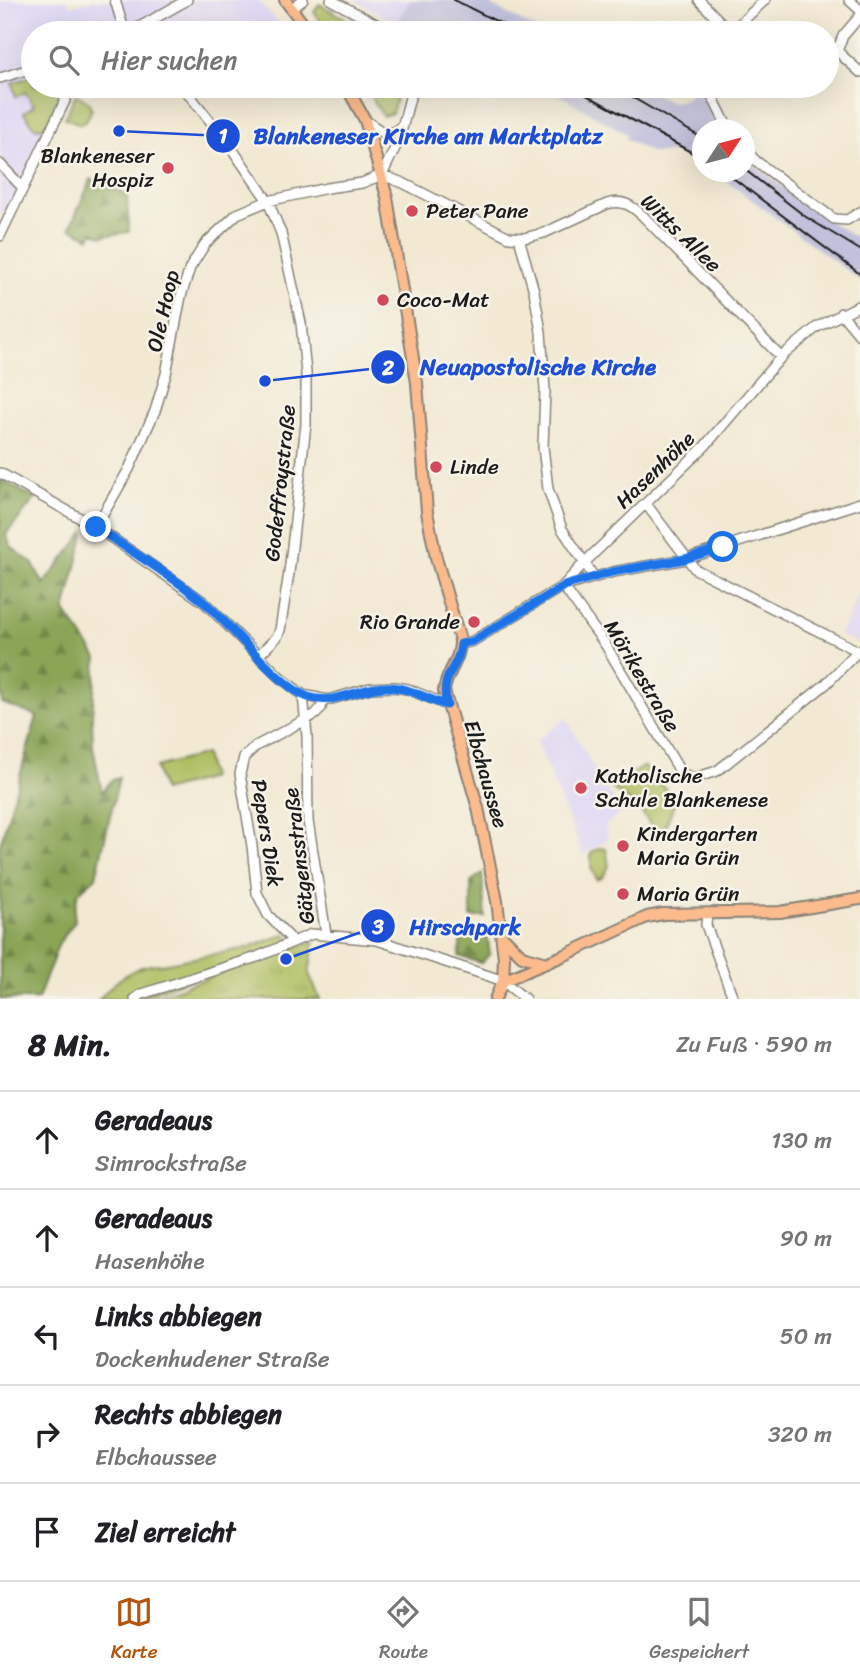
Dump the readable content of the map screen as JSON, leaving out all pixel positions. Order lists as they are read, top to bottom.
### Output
{
  "streets": {
    "main road": ["Elbchaussee"],
    "street": [
      "Witts Allee",
      "Ole Hoop",
      "Hasenhöhe",
      "Godeffroystraße",
      "Mörikestraße",
      "Pepers Diek",
      "Gätgensstraße"
    ]
  },
  "crossings": [
    ["Witts Allee", "Hasenhöhe"],
    ["Ole Hoop", "Godeffroystraße"],
    ["Ole Hoop", "Elbchaussee"],
    ["Hasenhöhe", "Mörikestraße"],
    ["Godeffroystraße", "Elbchaussee"],
    ["Elbchaussee", "Gätgensstraße"],
    ["Pepers Diek", "Gätgensstraße"]
  ],
  "places": [
    "Blankeneser Kirche am Marktplatz",
    "Blankeneser Hospiz",
    "Peter Pane",
    "Coco-Mat",
    "Neuapostolische Kirche",
    "Linde",
    "Rio Grande",
    "Katholische Schule Blankenese",
    "Kindergarten Maria Grün",
    "Maria Grün",
    "Hirschpark"
  ],
  "north": "top right",
  "page": {
    "search": "Hier suchen",
    "heading": ["8 Min.", "Zu Fuß · 590 m"],
    "list": [
      ["Geradeaus", "Simrockstraße", "130 m"],
      ["Geradeaus", "Hasenhöhe", "90 m"],
      ["Links abbiegen", "Dockenhudener Straße", "50 m"],
      ["Rechts abbiegen", "Elbchaussee", "320 m"],
      "Ziel erreicht"
    ],
    "nav": ["Karte", "Route", "Gespeichert"]
  }
}
